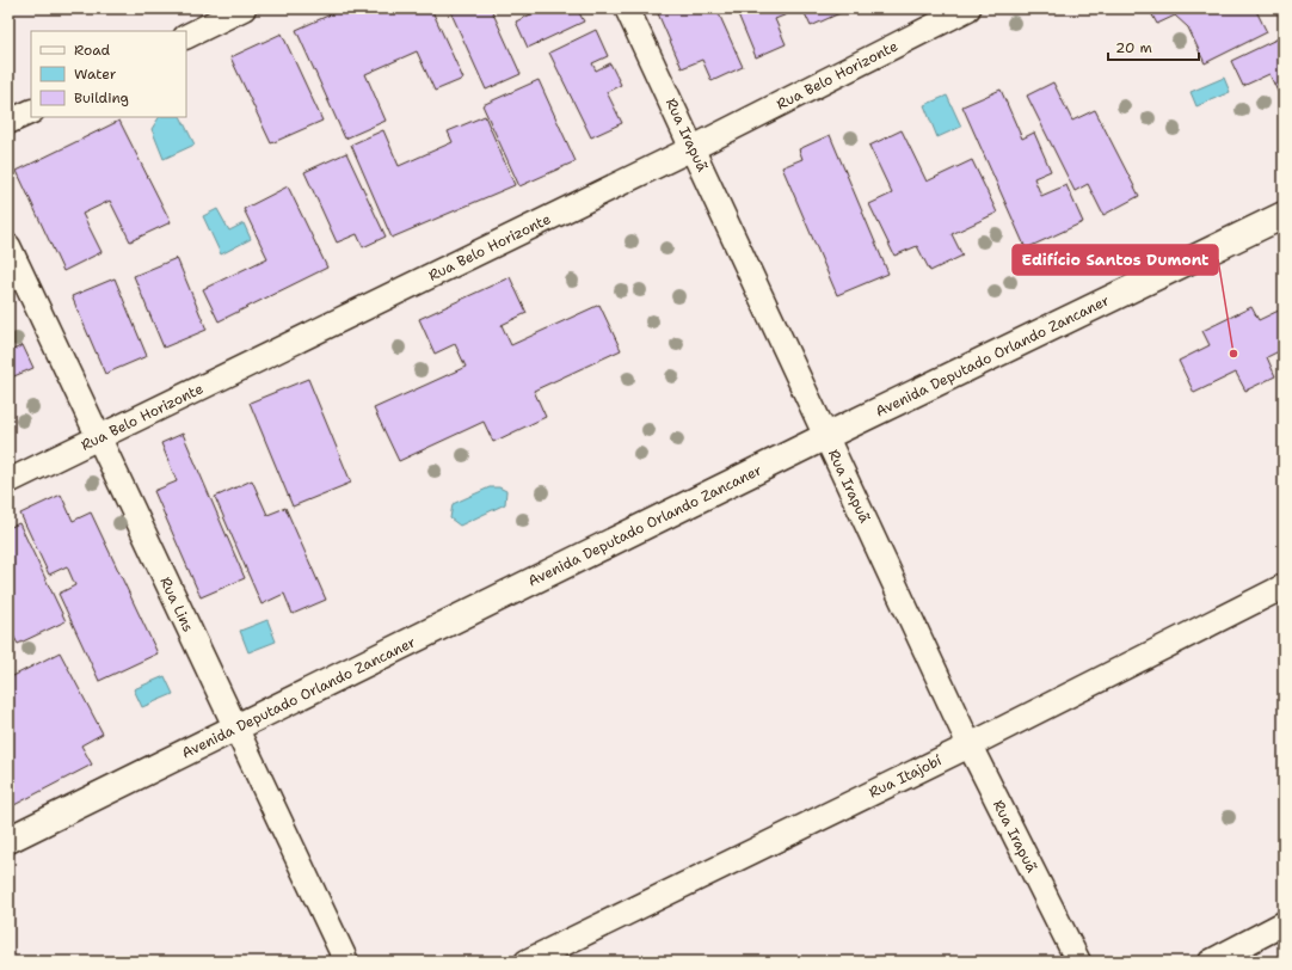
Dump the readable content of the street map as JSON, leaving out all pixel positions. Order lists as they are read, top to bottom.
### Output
{
  "streets": {
    "street": [
      "Rua Belo Horizonte",
      "Rua Irapuã",
      "Avenida Deputado Orlando Zancaner",
      "Rua Lins",
      "Rua Itajobí"
    ]
  },
  "crossings": [
    ["Rua Belo Horizonte", "Rua Irapuã"],
    ["Rua Belo Horizonte", "Rua Lins"],
    ["Rua Irapuã", "Avenida Deputado Orlando Zancaner"],
    ["Rua Irapuã", "Rua Itajobí"],
    ["Avenida Deputado Orlando Zancaner", "Rua Lins"]
  ],
  "places": ["Edifício Santos Dumont"],
  "legend": ["Road", "Water", "Building"],
  "scale_bar": "20 m"
}
